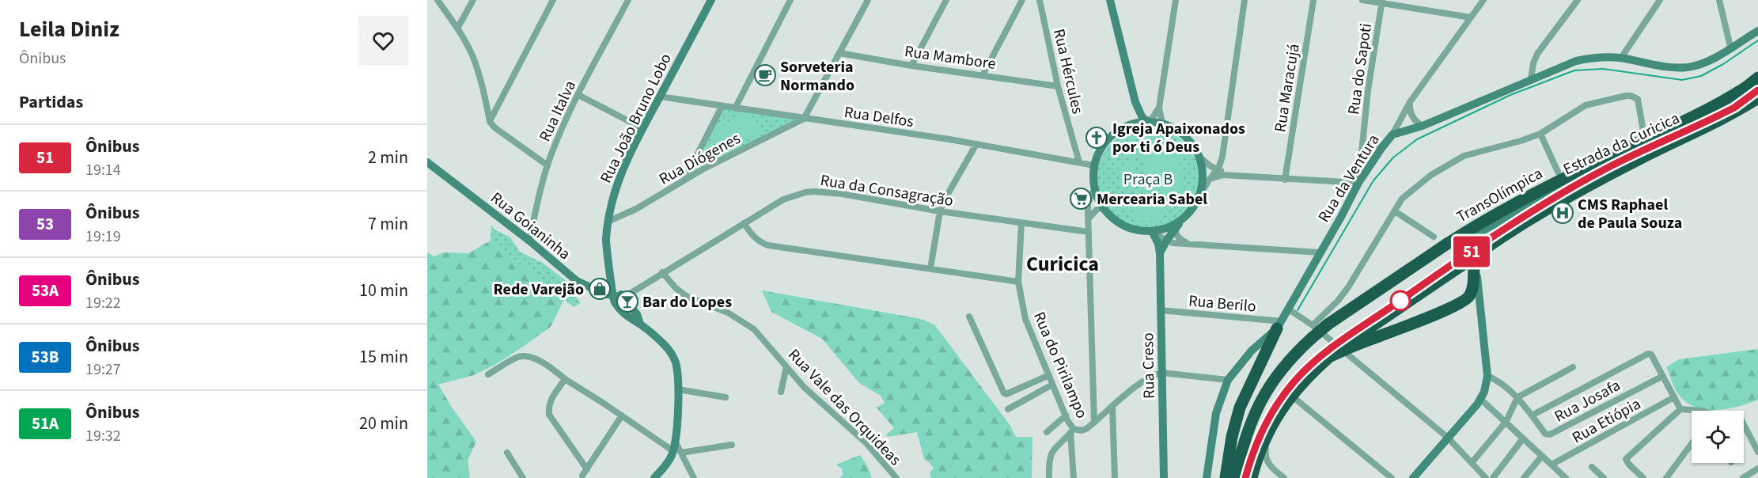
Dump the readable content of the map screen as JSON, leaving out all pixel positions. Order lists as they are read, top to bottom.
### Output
{
  "streets": {
    "highway": ["TransOlímpica"],
    "street": [
      "Rua Mambore",
      "Rua do Sapoti",
      "Rua Hércules",
      "Rua Maracujá",
      "Rua Italva",
      "Rua Delfos",
      "Rua João Bruno Lobo",
      "Estrada da Curicica",
      "Rua Diógenes",
      "Rua da Ventura",
      "Rua da Consagração",
      "Rua Goianinha",
      "Rua Berilo",
      "Rua do Pirilampo",
      "Rua Creso",
      "Rua Josafa",
      "Rua Vale das Orquideas",
      "Rua Etiópia"
    ]
  },
  "crossings": [
    ["Rua Mambore", "Rua Hércules"],
    ["Rua do Sapoti", "Rua da Ventura"],
    ["Rua Hércules", "Rua Delfos"],
    ["Rua Italva", "Rua Goianinha"],
    ["Rua Delfos", "Rua João Bruno Lobo"],
    ["Rua Delfos", "Rua Diógenes"],
    ["Rua Delfos", "Rua Creso"],
    ["Rua João Bruno Lobo", "Rua Diógenes"],
    ["Rua João Bruno Lobo", "Rua Goianinha"],
    ["Estrada da Curicica", "Rua Josafa"],
    ["Rua da Ventura", "Rua Berilo"],
    ["Rua da Consagração", "Rua Goianinha"],
    ["Rua da Consagração", "Rua do Pirilampo"],
    ["Rua da Consagração", "Rua Vale das Orquideas"],
    ["Rua Berilo", "Rua Creso"],
    ["Rua do Pirilampo", "Rua Creso"]
  ],
  "districts": ["Curicica"],
  "parks": ["Praça B"],
  "places": {
    "cafe": ["Sorveteria Normando"],
    "church": ["Igreja Apaixonados por ti ó Deus"],
    "supermarket": ["Mercearia Sabel"],
    "hospital": ["CMS Raphael de Paula Souza"],
    "shop": ["Rede Varejão"],
    "bar": ["Bar do Lopes"]
  },
  "lines": ["bus line 51"],
  "page": {
    "heading": [
      ["Leila Diniz", "Ônibus"],
      "Partidas"
    ],
    "on_map": "51",
    "list": [
      {
        "mark": "51",
        "name": "Ônibus",
        "note": "19:14",
        "value": "2 min"
      },
      {
        "mark": "53",
        "name": "Ônibus",
        "note": "19:19",
        "value": "7 min"
      },
      {
        "mark": "53A",
        "name": "Ônibus",
        "note": "19:22",
        "value": "10 min"
      },
      {
        "mark": "53B",
        "name": "Ônibus",
        "note": "19:27",
        "value": "15 min"
      },
      {
        "mark": "51A",
        "name": "Ônibus",
        "note": "19:32",
        "value": "20 min"
      }
    ]
  }
}
